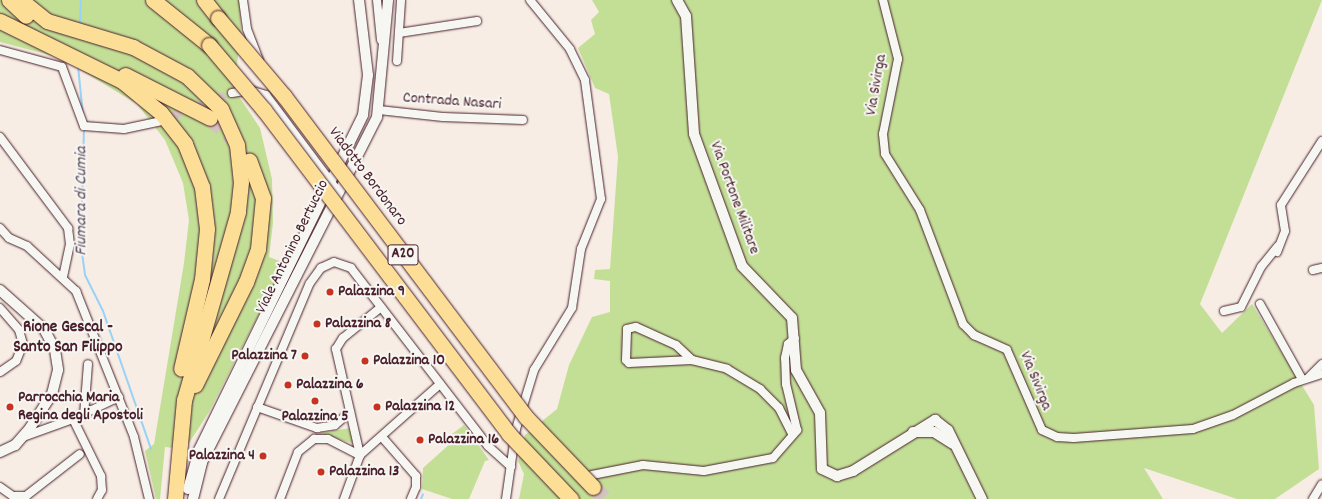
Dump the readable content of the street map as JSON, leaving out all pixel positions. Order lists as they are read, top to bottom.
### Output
{
  "streets": {
    "highway": ["Viadotto Bordonaro", "A20"],
    "street": [
      "Via Sivirga",
      "Contrada Nasari",
      "Via Portone Militare",
      "Viale Antonino Bertuccio"
    ]
  },
  "crossings": [
    ["Contrada Nasari", "Viale Antonino Bertuccio"]
  ],
  "districts": ["Rione Gescal - Santo San Filippo"],
  "water": ["Fiumara di Cumia"],
  "places": [
    "Palazzina 9",
    "Palazzina 8",
    "Palazzina 7",
    "Palazzina 10",
    "Palazzina 6",
    "Palazzina 5",
    "Parrocchia Maria Regina degli Apostoli",
    "Palazzina 12",
    "Palazzina 16",
    "Palazzina 4",
    "Palazzina 13"
  ]
}
